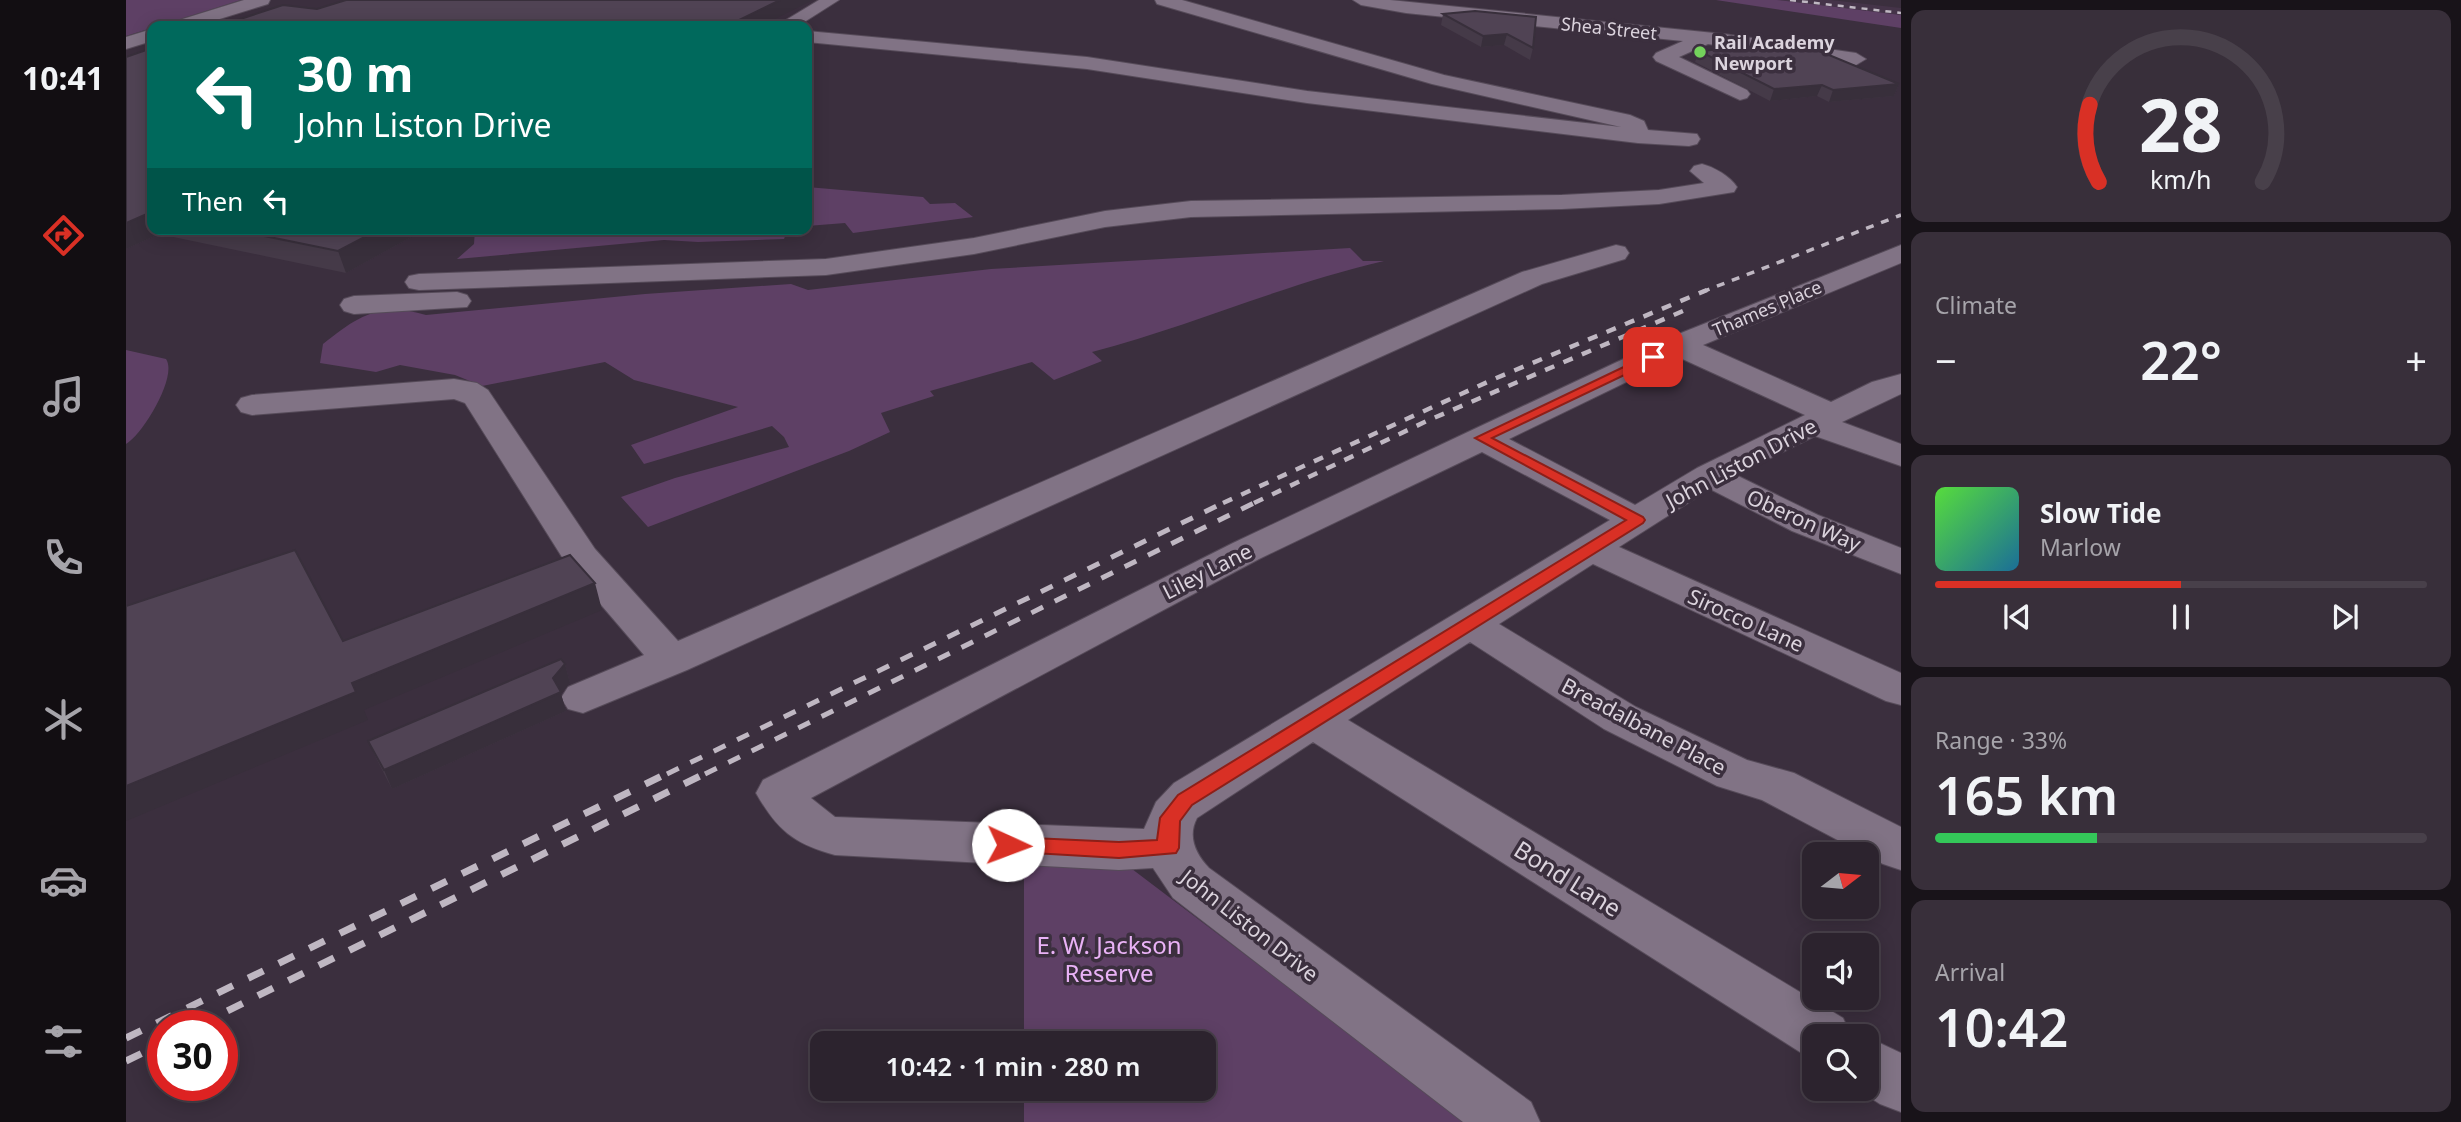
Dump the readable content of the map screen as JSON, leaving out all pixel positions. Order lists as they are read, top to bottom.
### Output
{
  "streets": {
    "street": [
      "Shea Street",
      "Thames Place",
      "John Liston Drive",
      "Oberon Way",
      "Liley Lane",
      "Sirocco Lane",
      "Breadalbane Place",
      "Bond Lane"
    ]
  },
  "crossings": [
    ["Thames Place", "Liley Lane"],
    ["John Liston Drive", "Oberon Way"],
    ["John Liston Drive", "Liley Lane"],
    ["John Liston Drive", "Sirocco Lane"],
    ["John Liston Drive", "Breadalbane Place"],
    ["John Liston Drive", "Bond Lane"]
  ],
  "parks": ["E. W. Jackson Reserve"],
  "places": ["Rail Academy Newport"],
  "north": "right",
  "page": {
    "tabs": "10:41",
    "turn": ["30 m", "John Liston Drive"],
    "then": "Then",
    "tile": [
      "Climate",
      ["Range · 33%", "165 km"],
      ["Arrival", "10:42"]
    ],
    "heat": ["−", "22°", "+"],
    "song": ["Slow Tide", "Marlow"],
    "limit": "30",
    "trip": "10:42 · 1 min · 280 m",
    "gauge": ["28", "km/h"]
  }
}
